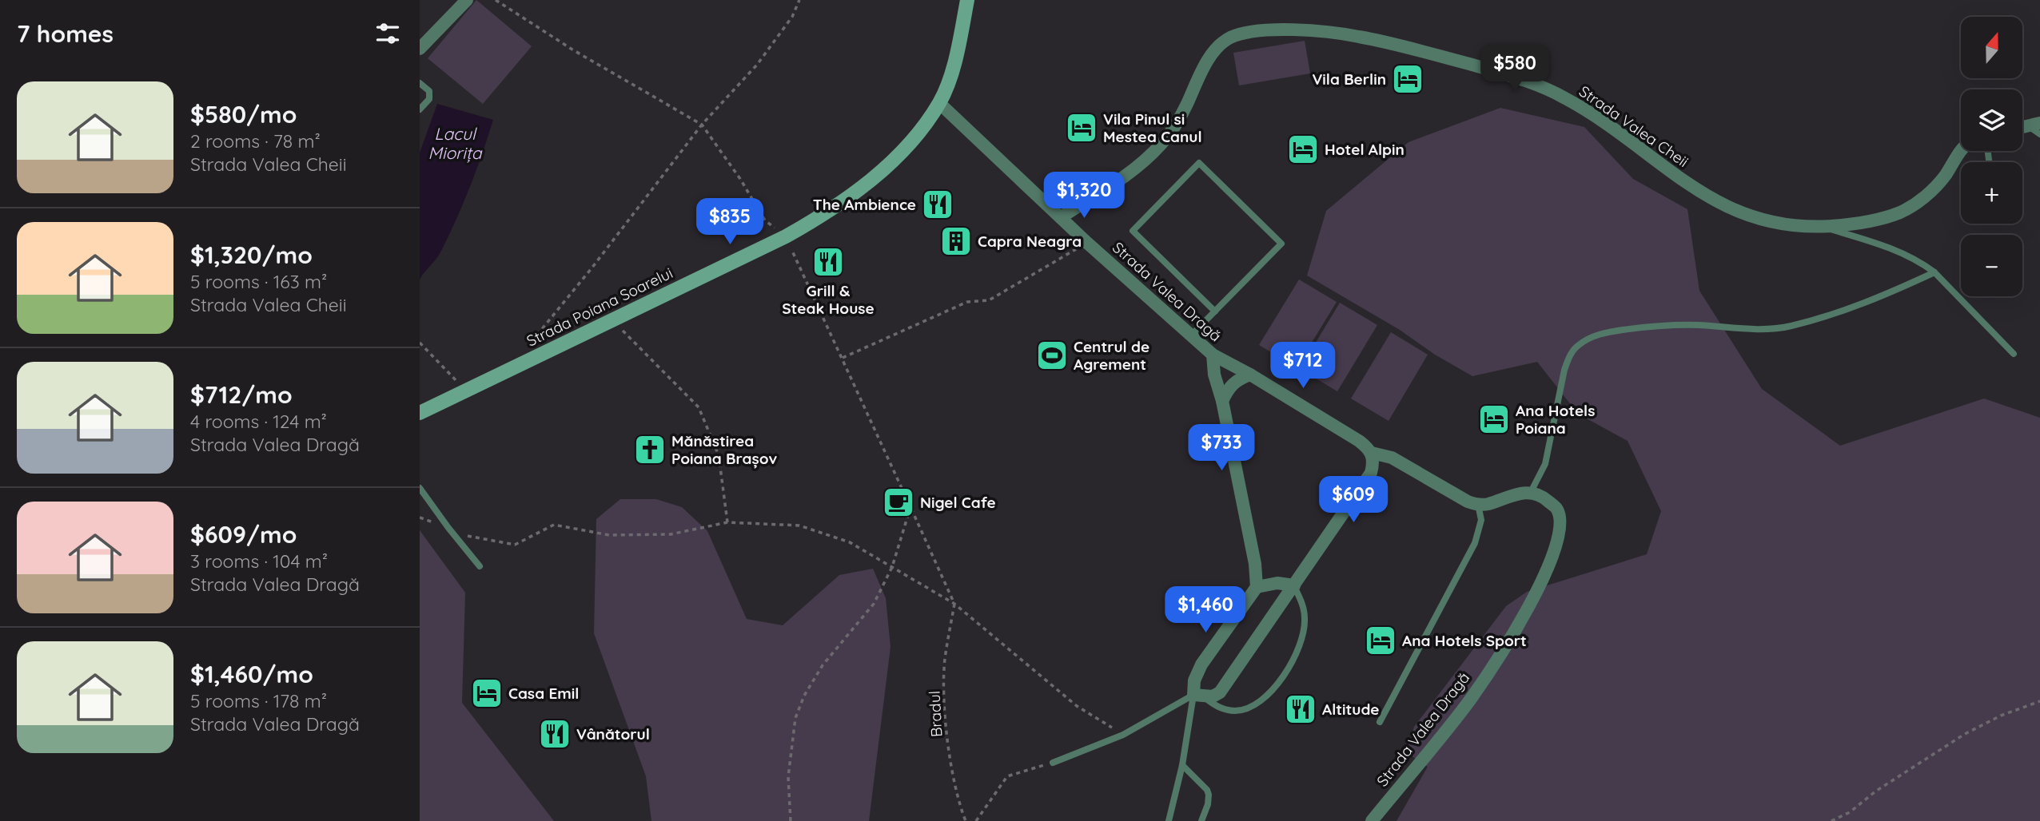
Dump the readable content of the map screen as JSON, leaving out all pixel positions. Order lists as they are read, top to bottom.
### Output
{
  "streets": {
    "street": ["Strada Valea Cheii", "Strada Valea Dragă", "Strada Poiana Soarelui"],
    "path": ["Bradul"]
  },
  "crossings": [
    ["Strada Valea Cheii", "Strada Valea Dragă"],
    ["Strada Valea Dragă", "Strada Poiana Soarelui"]
  ],
  "water": ["Lacul Miorița"],
  "places": {
    "hotel": [
      "Vila Berlin",
      "Vila Pinul si Mestea Canul",
      "Hotel Alpin",
      "Ana Hotels Poiana",
      "Ana Hotels Sport",
      "Casa Emil"
    ],
    "restaurant": [
      "The Ambience",
      "Grill & Steak House",
      "Altitude",
      "Vânătorul"
    ],
    "building": ["Capra Neagra"],
    "sports": ["Centrul de Agrement"],
    "church": ["Mănăstirea Poiana Brașov"],
    "cafe": ["Nigel Cafe"]
  },
  "north": "top",
  "page": {
    "heading": "7 homes",
    "map_buttons": ["+", "−"],
    "price": [
      "$580",
      "$1,320",
      "$835",
      "$712",
      "$733",
      "$609",
      "$1,460"
    ],
    "list": [
      {
        "name": "$580/mo",
        "note": "2 rooms · 78 m² · Strada Valea Cheii"
      },
      {
        "name": "$1,320/mo",
        "note": "5 rooms · 163 m² · Strada Valea Cheii"
      },
      {
        "name": "$712/mo",
        "note": "4 rooms · 124 m² · Strada Valea Dragă"
      },
      {
        "name": "$609/mo",
        "note": "3 rooms · 104 m² · Strada Valea Dragă"
      },
      {
        "name": "$1,460/mo",
        "note": "5 rooms · 178 m² · Strada Valea Dragă"
      }
    ]
  }
}
